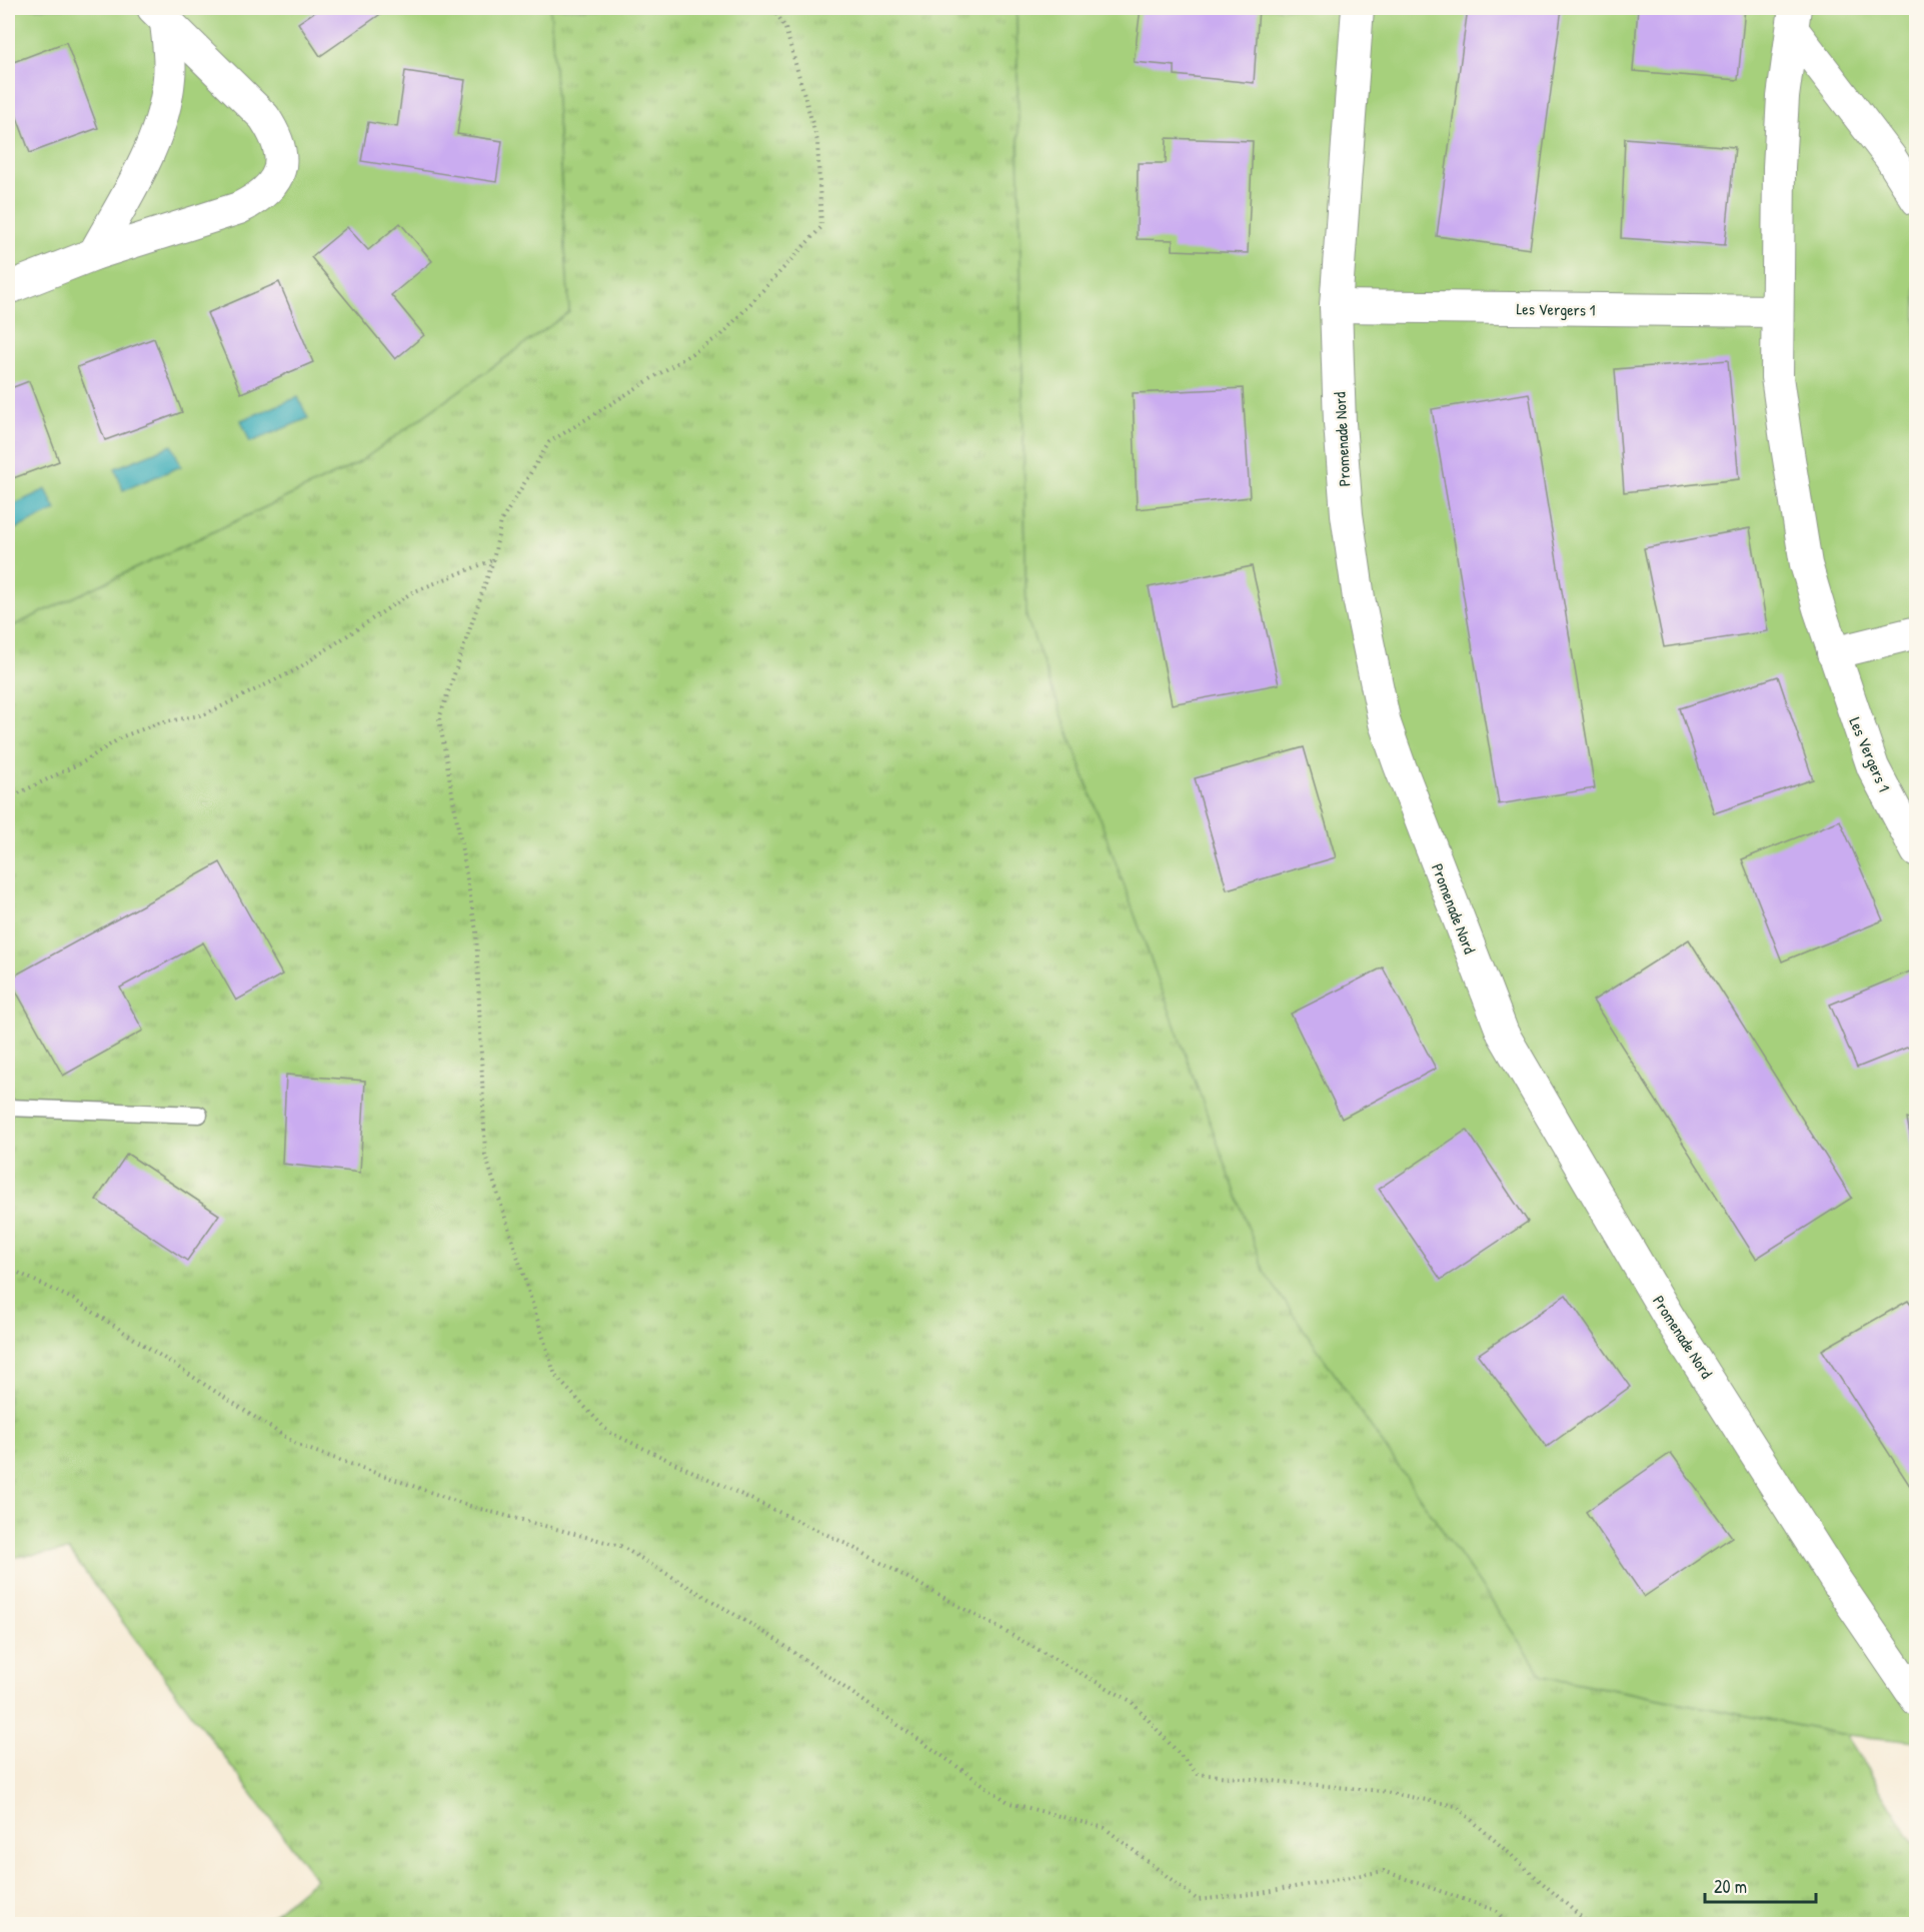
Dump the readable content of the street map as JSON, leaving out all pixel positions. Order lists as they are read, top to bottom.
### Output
{
  "streets": {
    "street": ["Les Vergers 1", "Promenade Nord"]
  },
  "crossings": [
    ["Les Vergers 1", "Promenade Nord"]
  ],
  "scale_bar": "20 m"
}
